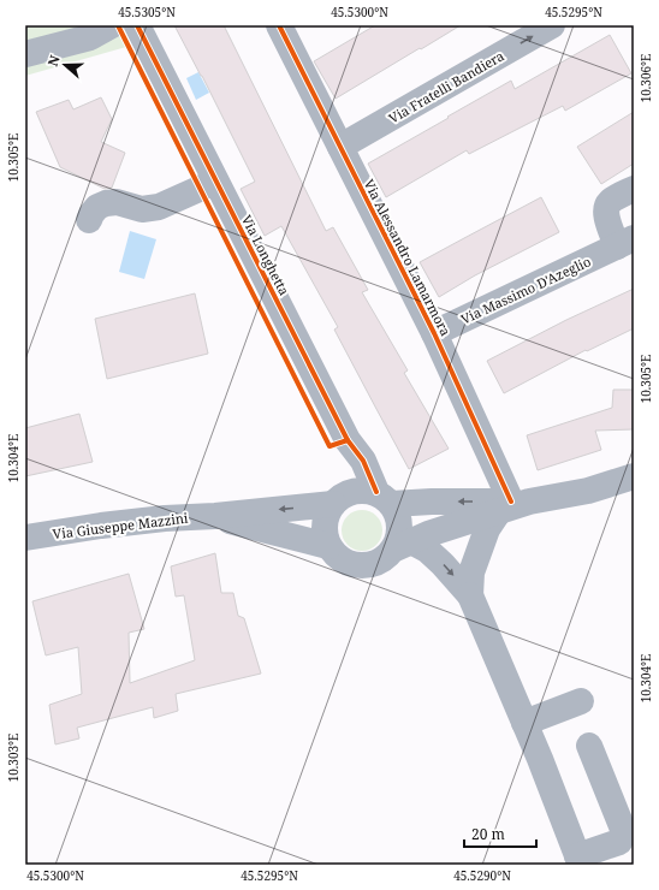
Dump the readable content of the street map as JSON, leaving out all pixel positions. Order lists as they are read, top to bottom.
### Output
{
  "streets": {
    "street": [
      "Via Fratelli Bandiera",
      "Via Longhetta",
      "Via Alessandro Lamarmora",
      "Via Massimo D'Azeglio",
      "Via Giuseppe Mazzini"
    ]
  },
  "crossings": [
    ["Via Fratelli Bandiera", "Via Alessandro Lamarmora"],
    ["Via Longhetta", "Via Giuseppe Mazzini"],
    ["Via Alessandro Lamarmora", "Via Massimo D'Azeglio"],
    ["Via Alessandro Lamarmora", "Via Giuseppe Mazzini"]
  ],
  "one_way": ["Via Fratelli Bandiera"],
  "scale_bar": "20 m",
  "north": "left",
  "coordinates": [
    "45.5305°N",
    "45.5300°N",
    "45.5295°N",
    "10.306°E",
    "10.305°E",
    "10.304°E",
    "10.303°E",
    "45.5290°N"
  ]
}
